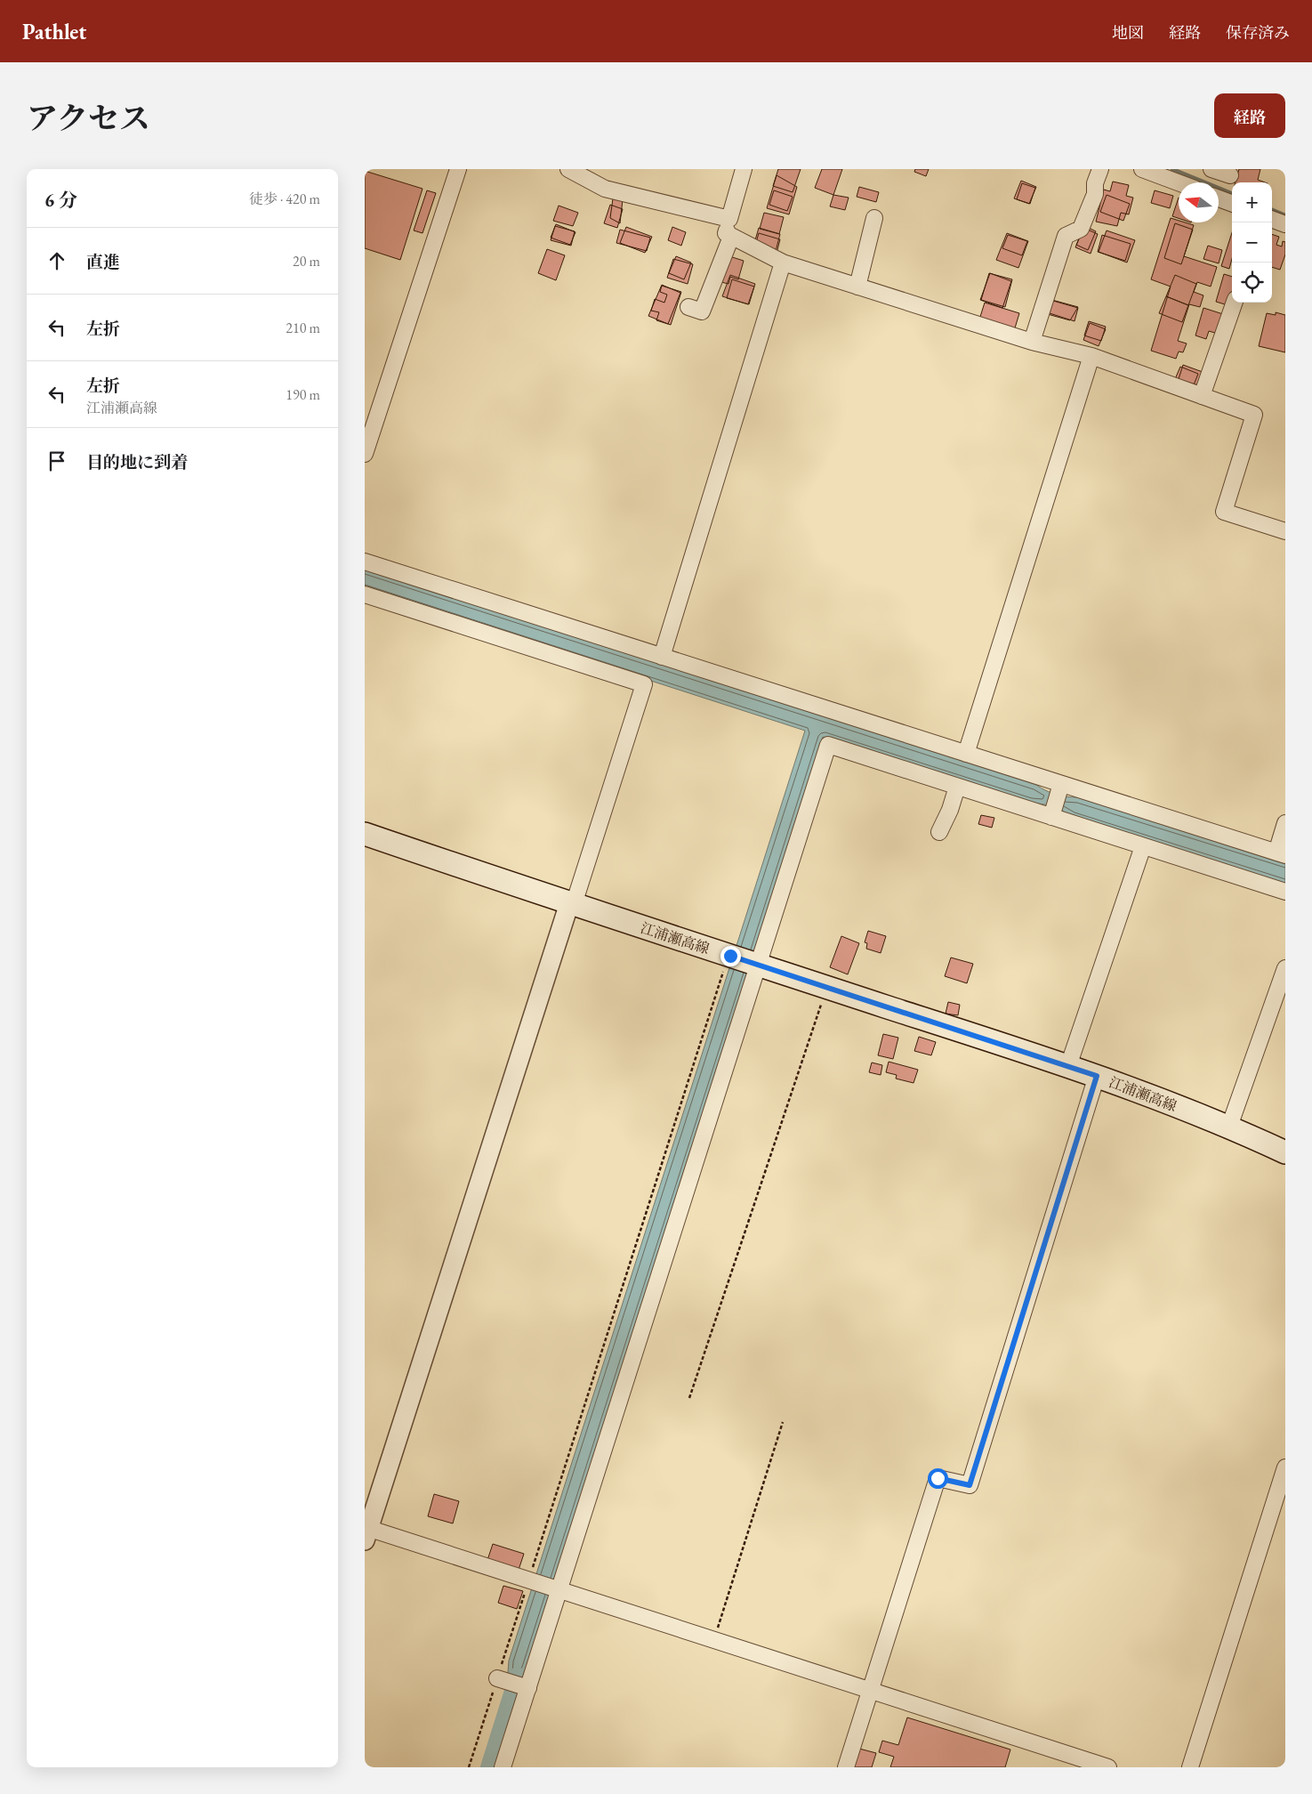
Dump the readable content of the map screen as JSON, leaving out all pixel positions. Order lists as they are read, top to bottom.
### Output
{
  "streets": {
    "main road": ["江浦瀬高線"]
  },
  "north": "left",
  "page": {
    "header": "Pathlet",
    "nav": ["地図", "経路", "保存済み"],
    "title": "アクセス",
    "buttons": "経路",
    "heading": ["6 分", "徒歩 · 420 m"],
    "map_buttons": ["+", "−"],
    "list": [
      ["直進", "20 m"],
      ["左折", "210 m"],
      ["左折", "江浦瀬高線", "190 m"],
      "目的地に到着"
    ]
  }
}
